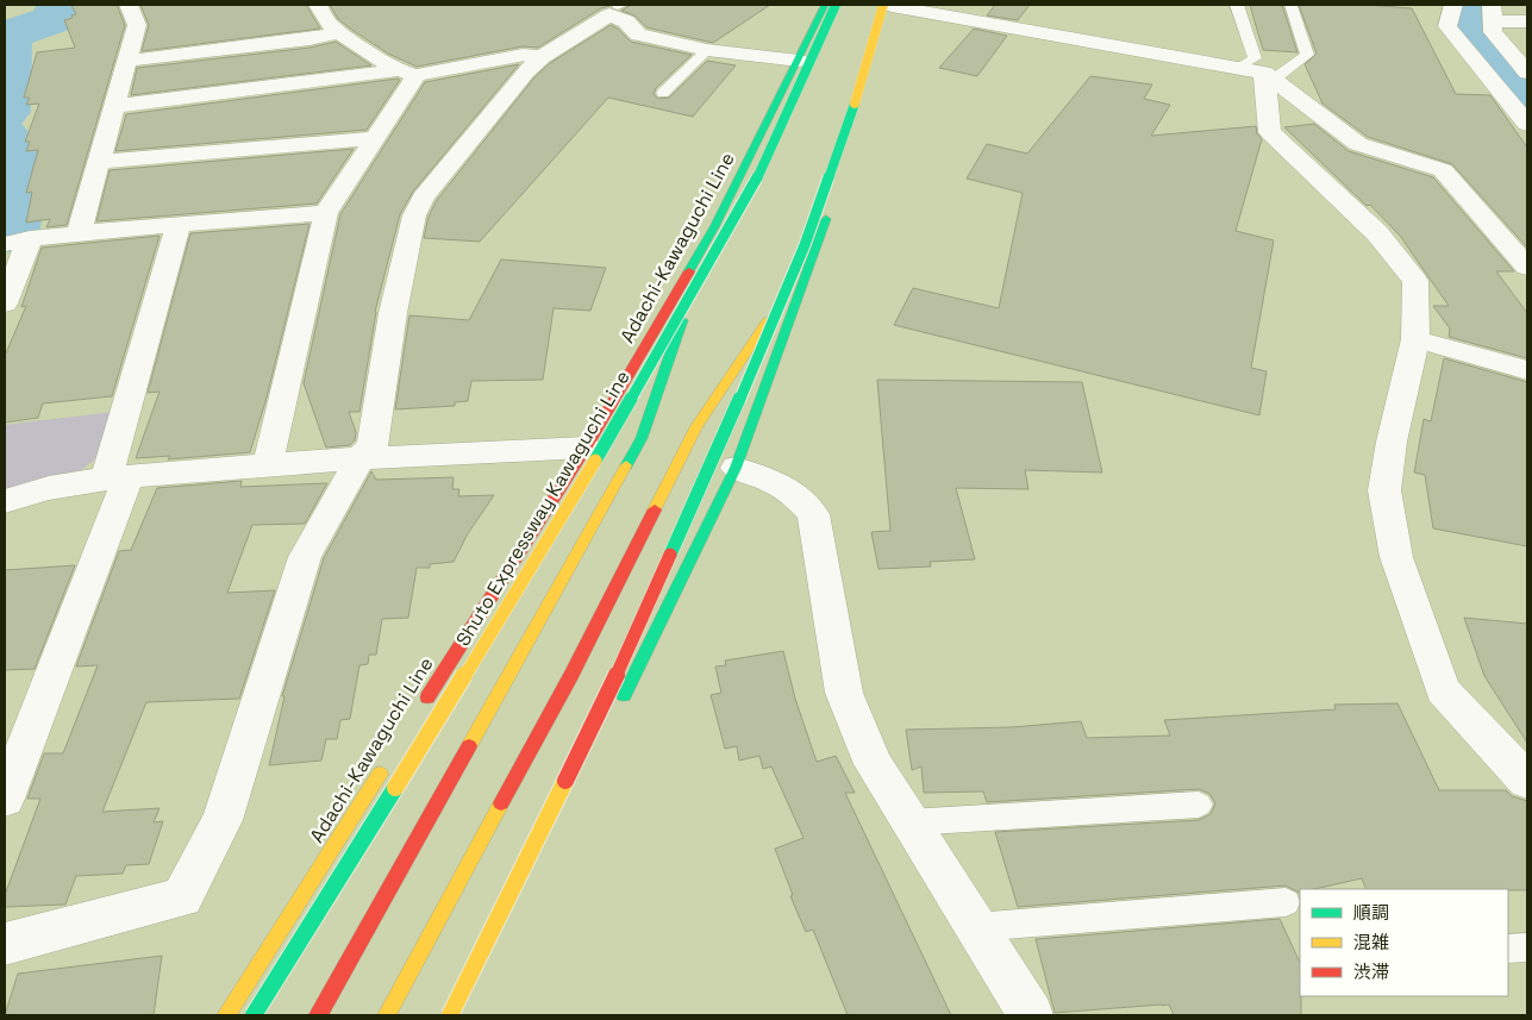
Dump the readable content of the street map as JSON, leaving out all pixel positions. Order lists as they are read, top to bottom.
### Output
{
  "streets": {
    "main road": ["Adachi-Kawaguchi Line", "Shuto Expressway Kawaguchi Line"]
  },
  "legend": ["順調", "混雑", "渋滞"]
}
